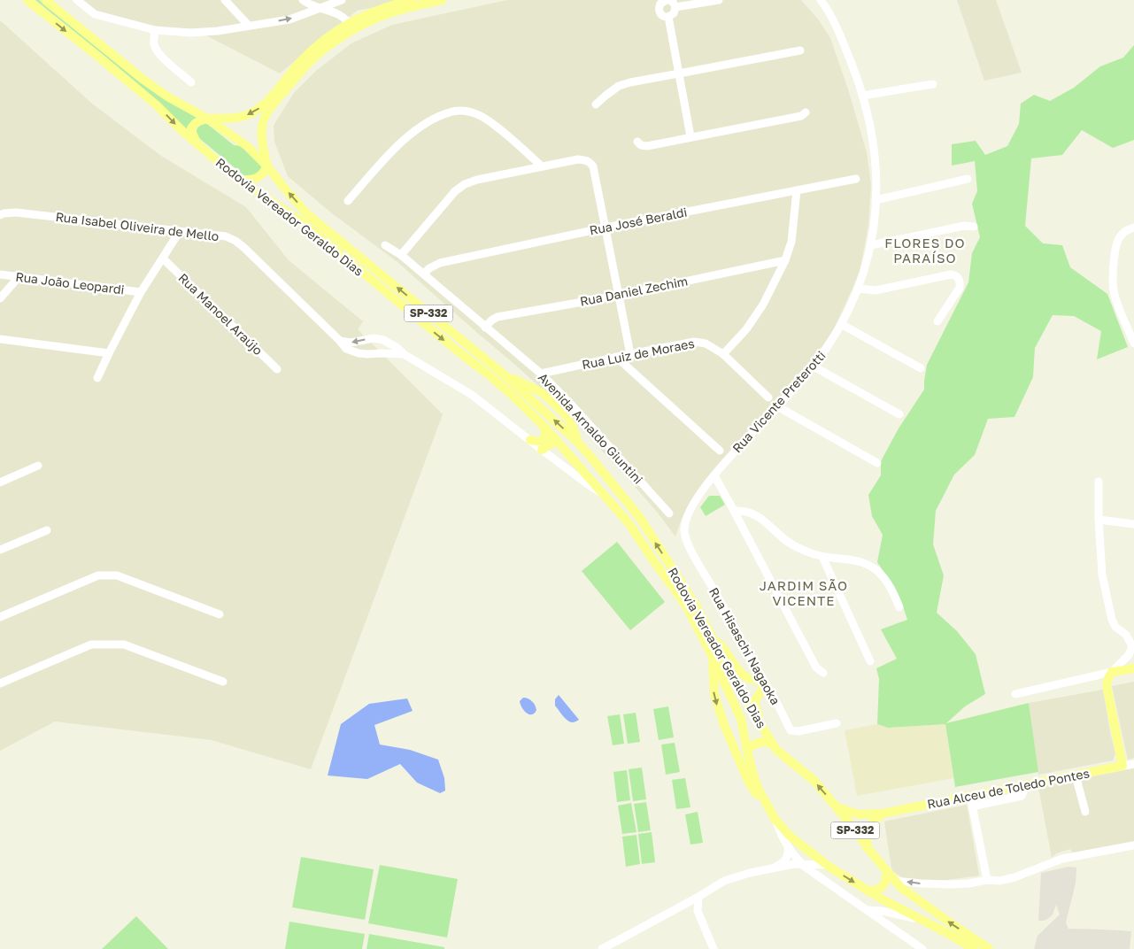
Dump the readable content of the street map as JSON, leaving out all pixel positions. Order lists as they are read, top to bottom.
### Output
{
  "streets": {
    "main road": ["Rodovia Vereador Geraldo Dias", "SP-332", "Rua Alceu de Toledo Pontes"],
    "street": [
      "Rua José Beraldi",
      "Rua Isabel Oliveira de Mello",
      "Rua João Leopardi",
      "Rua Daniel Zechim",
      "Rua Manoel Araújo",
      "Rua Luiz de Moraes",
      "Rua Vicente Preterotti",
      "Avenida Arnaldo Giuntini",
      "Rua Hisaschi Nagaoka"
    ]
  },
  "crossings": [
    ["Rodovia Vereador Geraldo Dias", "Rua Alceu de Toledo Pontes"],
    ["Rua José Beraldi", "Avenida Arnaldo Giuntini"],
    ["Rua Daniel Zechim", "Avenida Arnaldo Giuntini"],
    ["Rua Luiz de Moraes", "Avenida Arnaldo Giuntini"],
    ["Rua Vicente Preterotti", "Rua Hisaschi Nagaoka"]
  ],
  "districts": ["FLORES DO PARAÍSO", "JARDIM SÃO VICENTE"]
}
